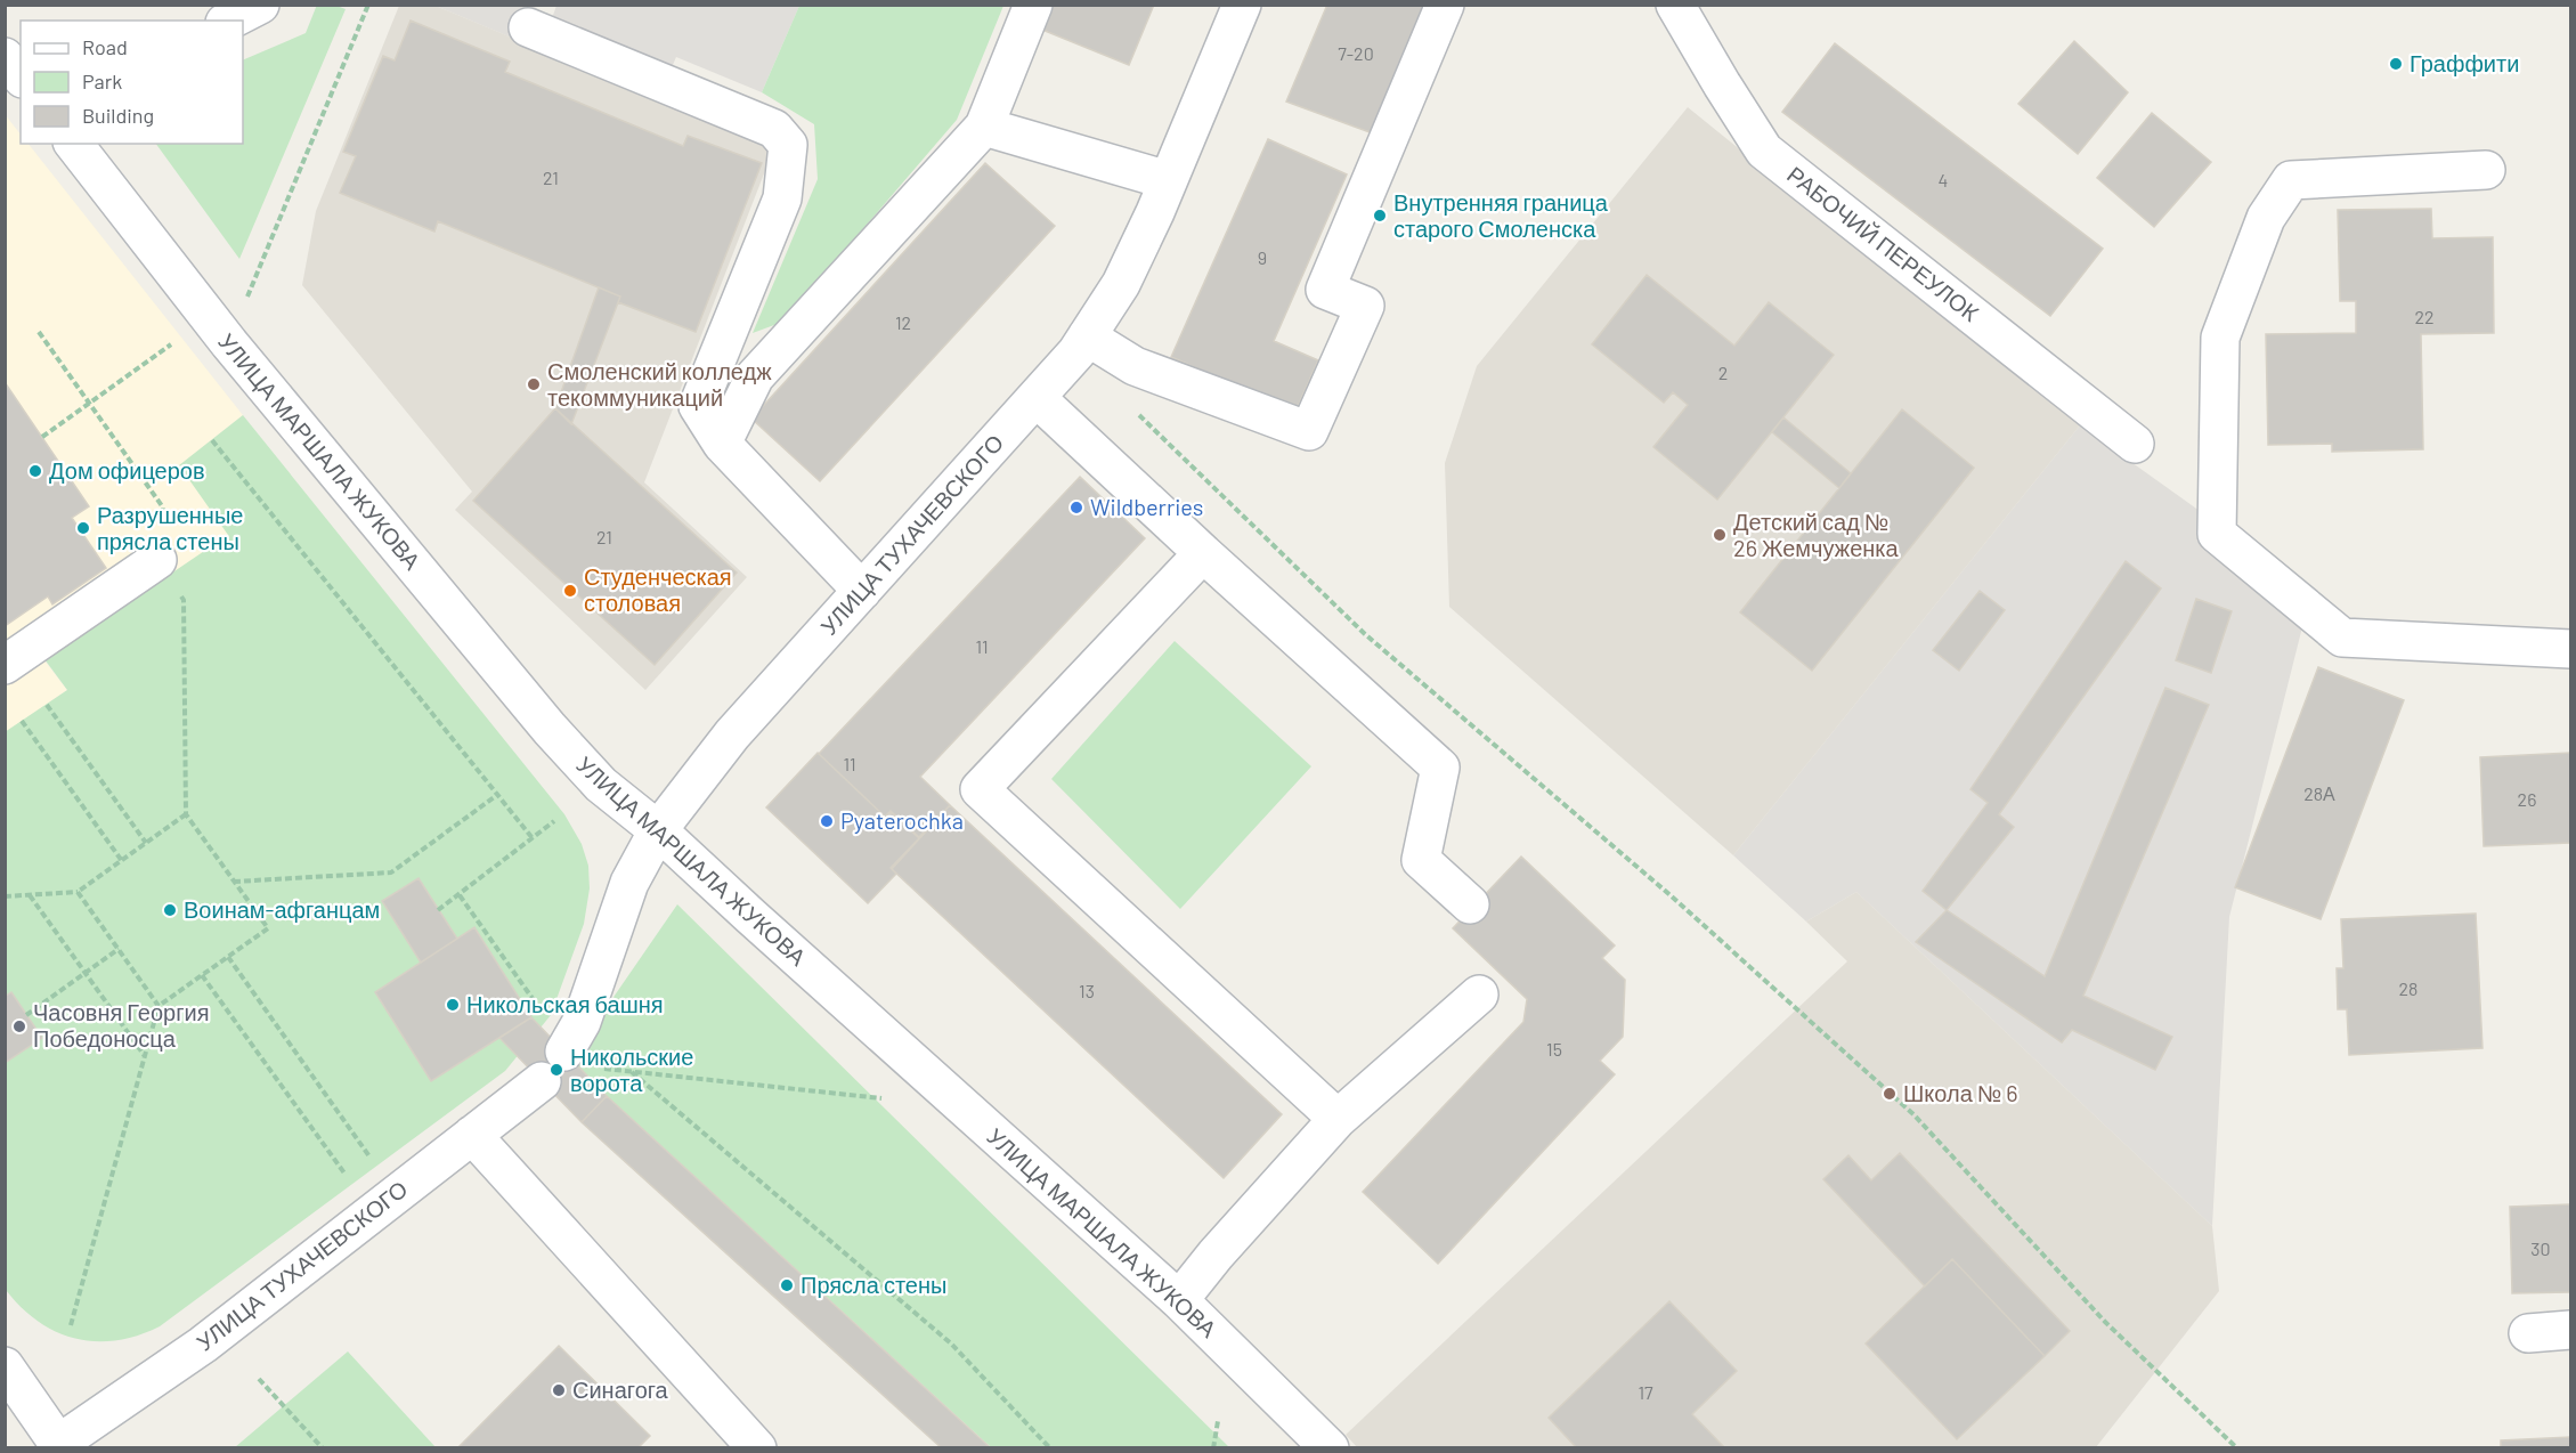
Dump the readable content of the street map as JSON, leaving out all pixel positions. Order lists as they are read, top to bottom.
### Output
{
  "streets": {
    "street": ["РАБОЧИЙ ПЕРЕУЛОК", "УЛИЦА МАРШАЛА ЖУКОВА", "УЛИЦА ТУХАЧЕВСКОГО"]
  },
  "crossings": [
    ["УЛИЦА МАРШАЛА ЖУКОВА", "УЛИЦА ТУХАЧЕВСКОГО"]
  ],
  "places": [
    "Граффити",
    "Внутренняя граница старого Смоленска",
    "Смоленский колледж текоммуникаций",
    "Дом офицеров",
    "Wildberries",
    "Разрушенные прясла стены",
    "Детский сад № 26 Жемчуженка",
    "Студенческая столовая",
    "Pyaterochka",
    "Воинам-афганцам",
    "Никольская башня",
    "Часовня Георгия Победоносца",
    "Никольские ворота",
    "Школа № 6",
    "Прясла стены",
    "Синагога"
  ],
  "house_numbers": [
    "7-20",
    "21",
    "4",
    "9",
    "22",
    "12",
    "2",
    "21",
    "11",
    "11",
    "28А",
    "26",
    "28",
    "13",
    "15",
    "30",
    "17"
  ],
  "legend": ["Road", "Park", "Building"]
}
